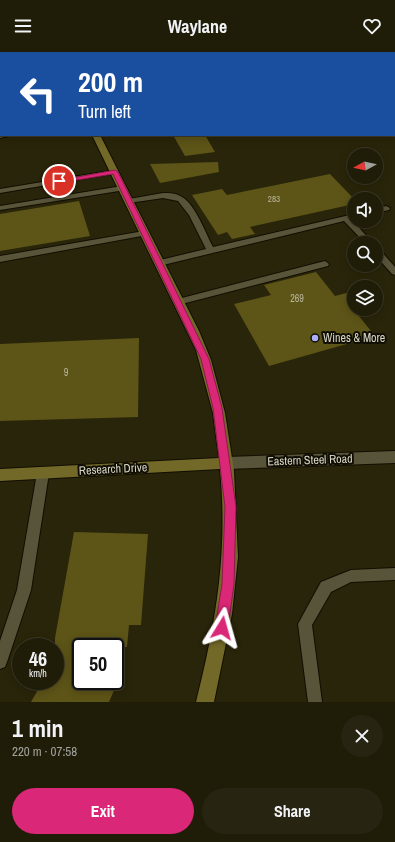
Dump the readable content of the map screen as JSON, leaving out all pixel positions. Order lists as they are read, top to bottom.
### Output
{
  "streets": {
    "main road": ["Research Drive"],
    "street": ["Eastern Steel Road"]
  },
  "crossings": [
    ["Eastern Steel Road", "Research Drive"]
  ],
  "places": ["Wines & More"],
  "house_numbers": ["283", "269", "9"],
  "north": "left",
  "page": {
    "header": "Waylane",
    "turn": ["200 m", "Turn left"],
    "speed": "46 km/h",
    "limit": "50",
    "heading": ["1 min", "220 m · 07:58"],
    "buttons": ["Exit", "Share"]
  }
}
